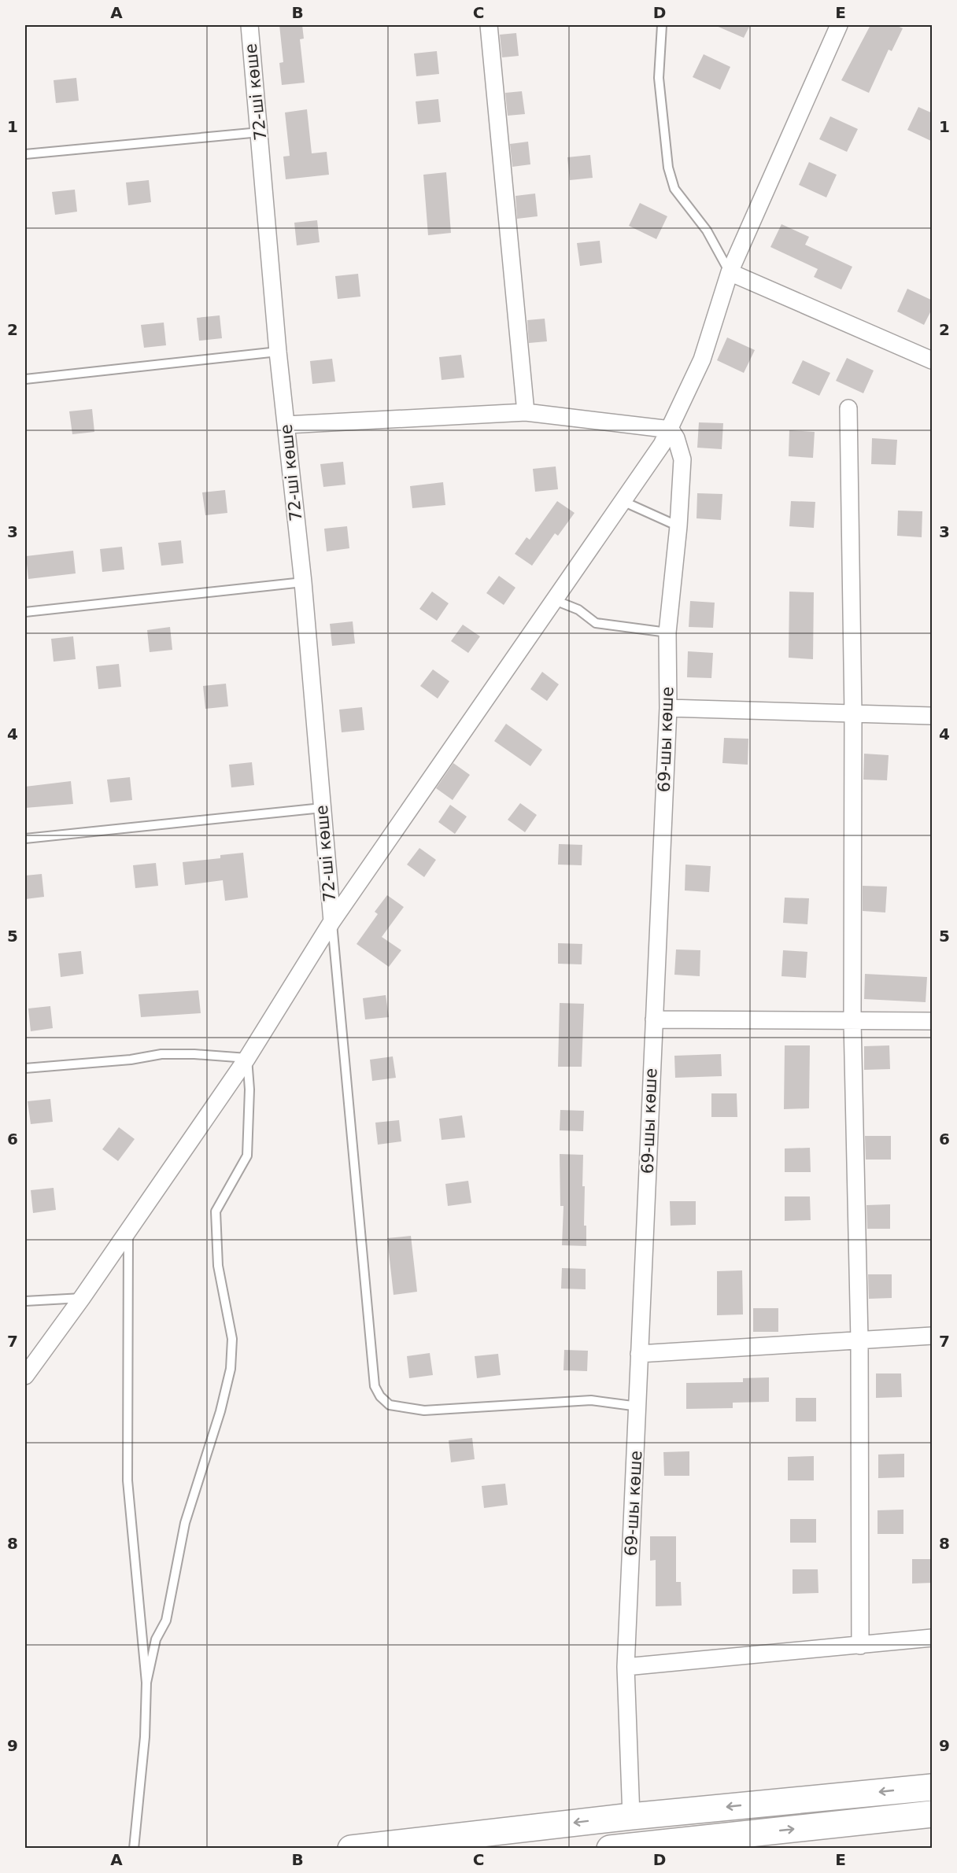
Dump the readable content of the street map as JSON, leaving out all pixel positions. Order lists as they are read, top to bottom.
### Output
{
  "streets": {
    "street": ["72-ші көше", "69-шы көше"]
  },
  "grid": {
    "columns": [
      "A",
      "B",
      "C",
      "D",
      "E"
    ],
    "rows": [
      "1",
      "2",
      "3",
      "4",
      "5",
      "6",
      "7",
      "8",
      "9"
    ]
  }
}
